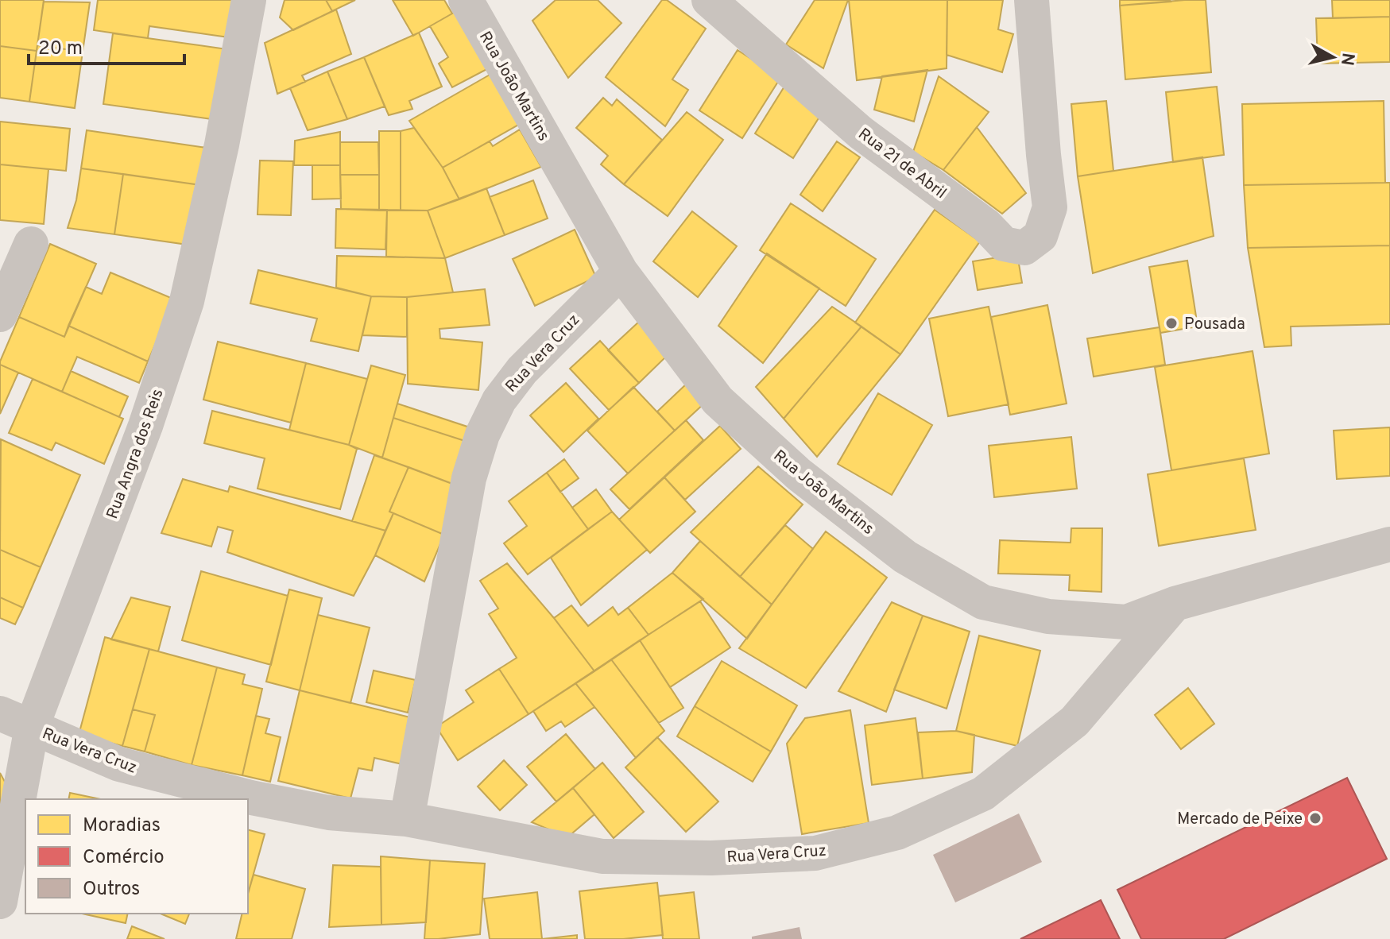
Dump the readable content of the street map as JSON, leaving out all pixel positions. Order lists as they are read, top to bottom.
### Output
{
  "streets": {
    "street": [
      "Rua João Martins",
      "Rua 21 de Abril",
      "Rua Vera Cruz",
      "Rua Angra dos Reis"
    ]
  },
  "crossings": [
    ["Rua João Martins", "Rua Vera Cruz"],
    ["Rua Vera Cruz", "Rua Angra dos Reis"]
  ],
  "places": ["Pousada", "Mercado de Peixe"],
  "legend": ["Moradias", "Comércio", "Outros"],
  "scale_bar": "20 m",
  "north": "right"
}
